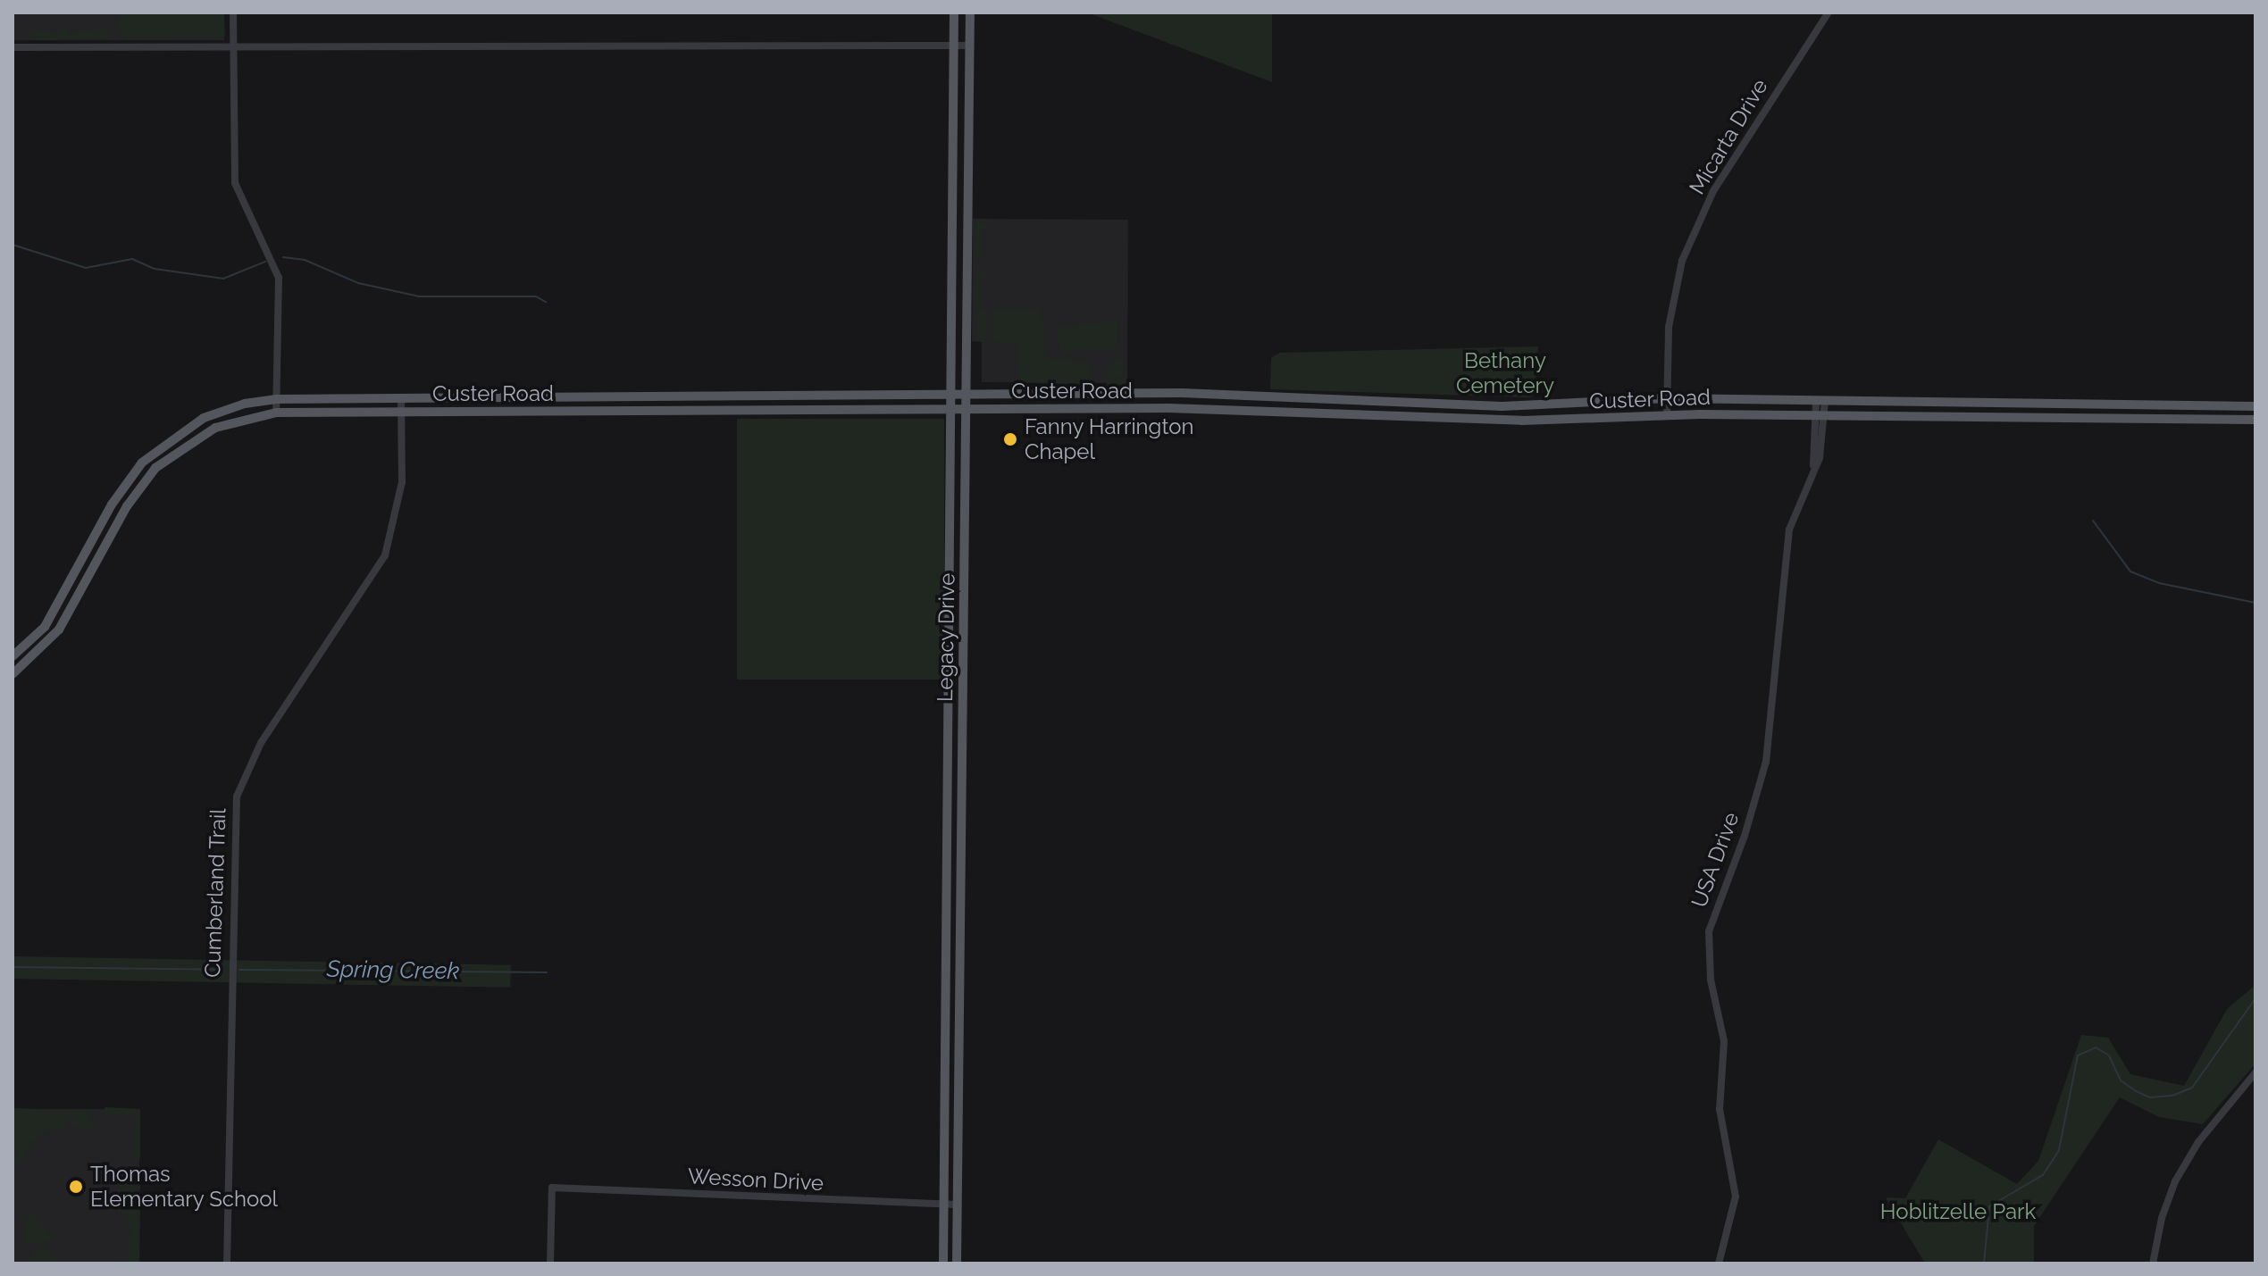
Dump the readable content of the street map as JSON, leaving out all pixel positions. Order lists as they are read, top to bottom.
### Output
{
  "streets": {
    "main road": ["Custer Road", "Legacy Drive"],
    "street": [
      "Micarta Drive",
      "USA Drive",
      "Cumberland Trail",
      "Wesson Drive"
    ]
  },
  "crossings": [
    ["Micarta Drive", "Custer Road"],
    ["Custer Road", "Legacy Drive"],
    ["Custer Road", "USA Drive"],
    ["Custer Road", "Cumberland Trail"],
    ["Legacy Drive", "Wesson Drive"]
  ],
  "water": ["Spring Creek"],
  "parks": ["Bethany Cemetery", "Hoblitzelle Park"],
  "places": ["Fanny Harrington Chapel", "Thomas Elementary School"]
}
